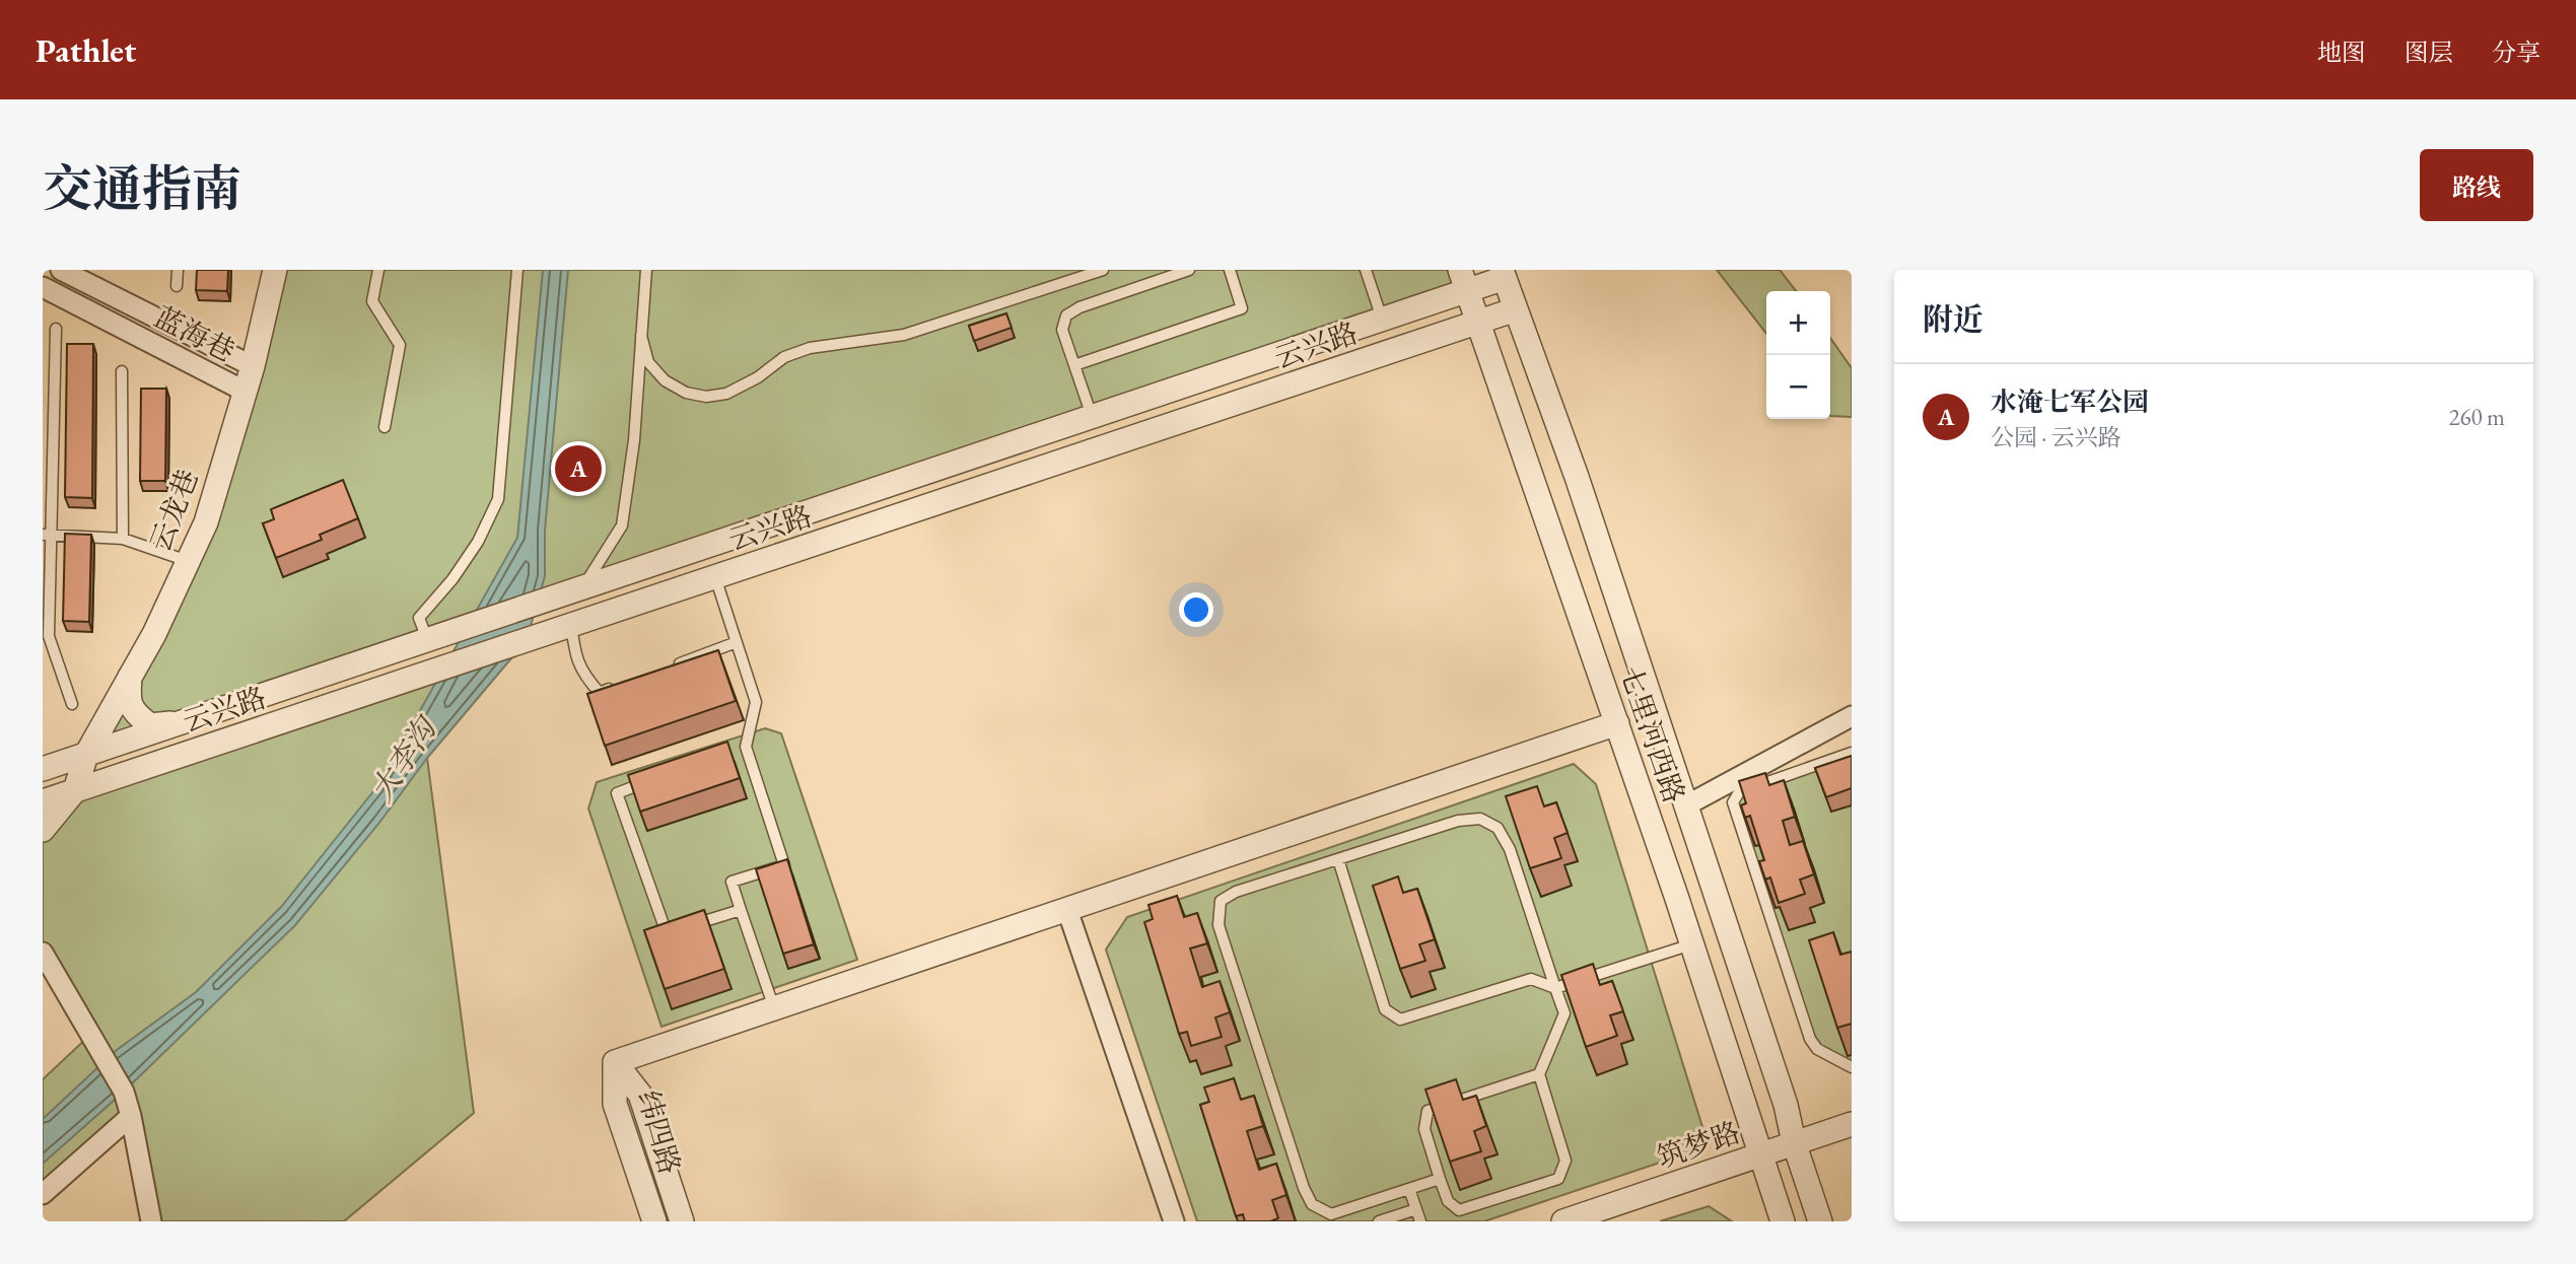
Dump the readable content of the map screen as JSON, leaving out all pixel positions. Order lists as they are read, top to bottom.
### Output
{
  "streets": {
    "street": [
      "蓝海巷",
      "云兴路",
      "云龙巷",
      "七里河西路",
      "纬四路",
      "筑梦路"
    ]
  },
  "crossings": [
    ["蓝海巷", "云龙巷"],
    ["云兴路", "云龙巷"],
    ["云兴路", "七里河西路"],
    ["七里河西路", "筑梦路"]
  ],
  "water": ["大李沟"],
  "page": {
    "header": "Pathlet",
    "nav": ["地图", "图层", "分享"],
    "title": "交通指南",
    "buttons": "路线",
    "heading": "附近",
    "map_buttons": ["+", "−"],
    "list": [
      {
        "mark": "A",
        "name": "水淹七军公园",
        "note": "公园 · 云兴路",
        "value": "260 m"
      }
    ],
    "pins": "A"
  }
}
